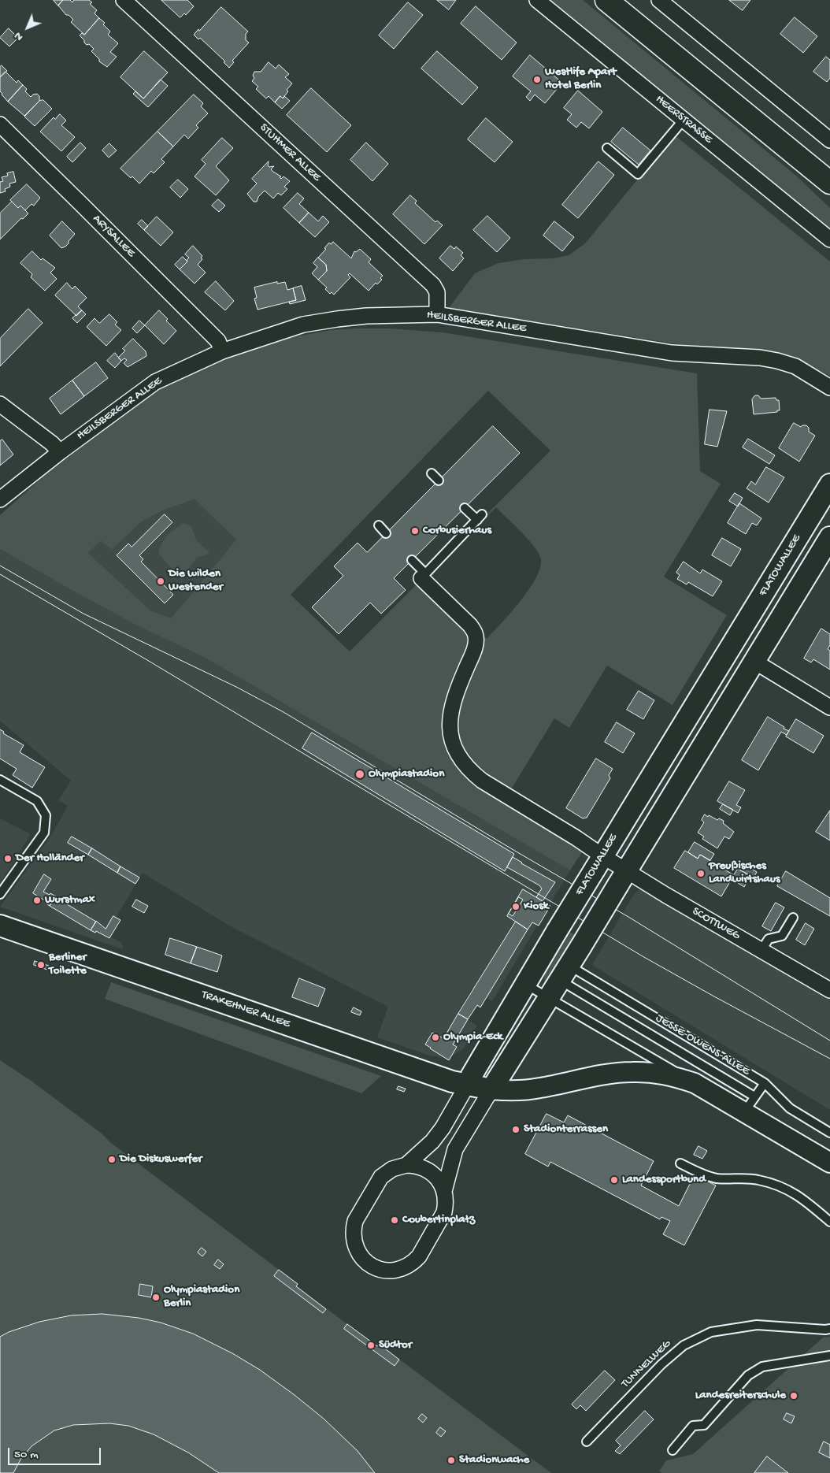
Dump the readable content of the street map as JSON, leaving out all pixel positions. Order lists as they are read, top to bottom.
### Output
{
  "streets": {
    "main road": ["FLATOWALLEE", "TRAKEHNER ALLEE"],
    "street": [
      "HEERSTRASSE",
      "STUHMER ALLEE",
      "ARYSALLEE",
      "HEILSBERGER ALLEE",
      "SCOTTWEG"
    ],
    "lane": ["JESSE-OWENS-ALLEE", "TUNNELWEG"]
  },
  "crossings": [
    ["STUHMER ALLEE", "HEILSBERGER ALLEE"],
    ["ARYSALLEE", "HEILSBERGER ALLEE"],
    ["FLATOWALLEE", "SCOTTWEG"],
    ["FLATOWALLEE", "TRAKEHNER ALLEE"]
  ],
  "places": [
    "Westlife Apart Hotel Berlin",
    "Corbusierhaus",
    "Die wilden Westender",
    "Olympiastadion",
    "Der Holländer",
    "Preußisches Landwirtshaus",
    "Wurstmax",
    "Kiosk",
    "Berliner Toilette",
    "Olympia-Eck",
    "Stadionterrassen",
    "Die Diskuswerfer",
    "Landessportbund",
    "Coubertinplatz",
    "Olympiastadion Berlin",
    "Südtor",
    "Landesreiterschule",
    "Stadionwache"
  ],
  "scale_bar": "50 m",
  "north": "bottom left"
}
